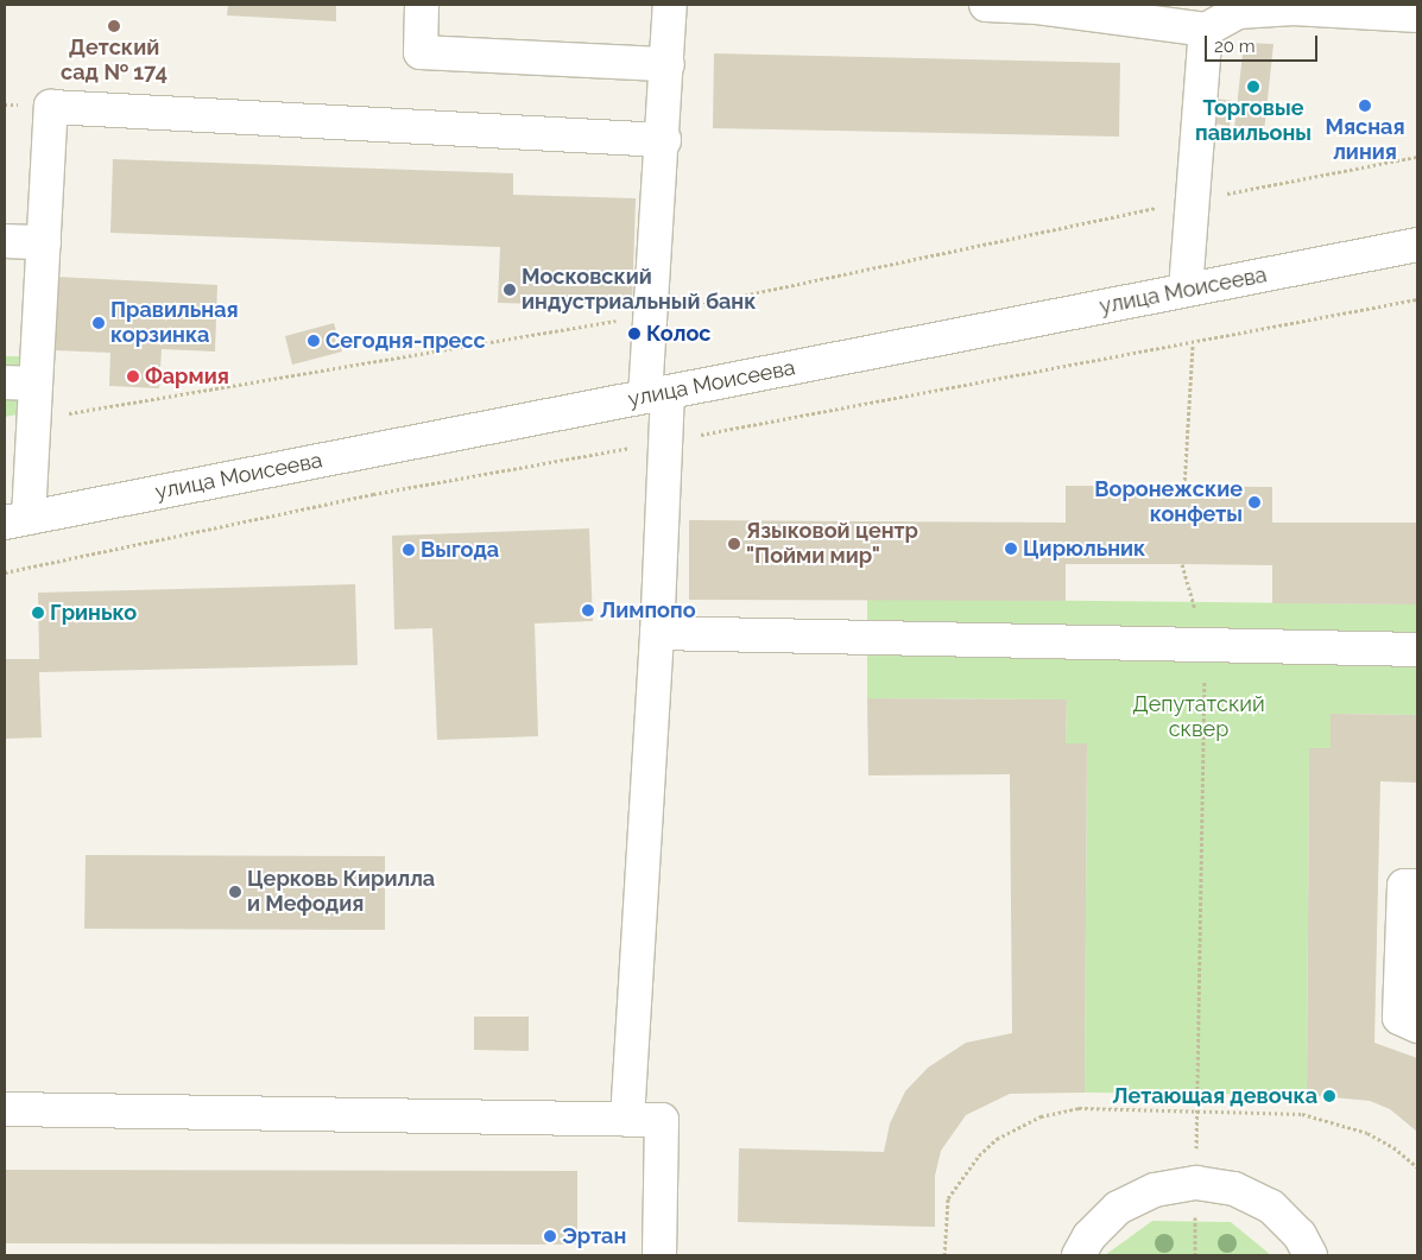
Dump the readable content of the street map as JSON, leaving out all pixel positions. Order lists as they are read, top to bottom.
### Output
{
  "streets": {
    "street": ["улица Моисеева"]
  },
  "parks": ["Депутатский сквер"],
  "places": [
    "Детский сад № 174",
    "Торговые павильоны",
    "Мясная линия",
    "Московский индустриальный банк",
    "Правильная корзинка",
    "Колос",
    "Сегодня-пресс",
    "Фармия",
    "Воронежские конфеты",
    "Языковой центр \"Пойми мир\"",
    "Цирюльник",
    "Выгода",
    "Лимпопо",
    "Гринько",
    "Церковь Кирилла и Мефодия",
    "Летающая девочка",
    "Эртан"
  ],
  "scale_bar": "20 m"
}
